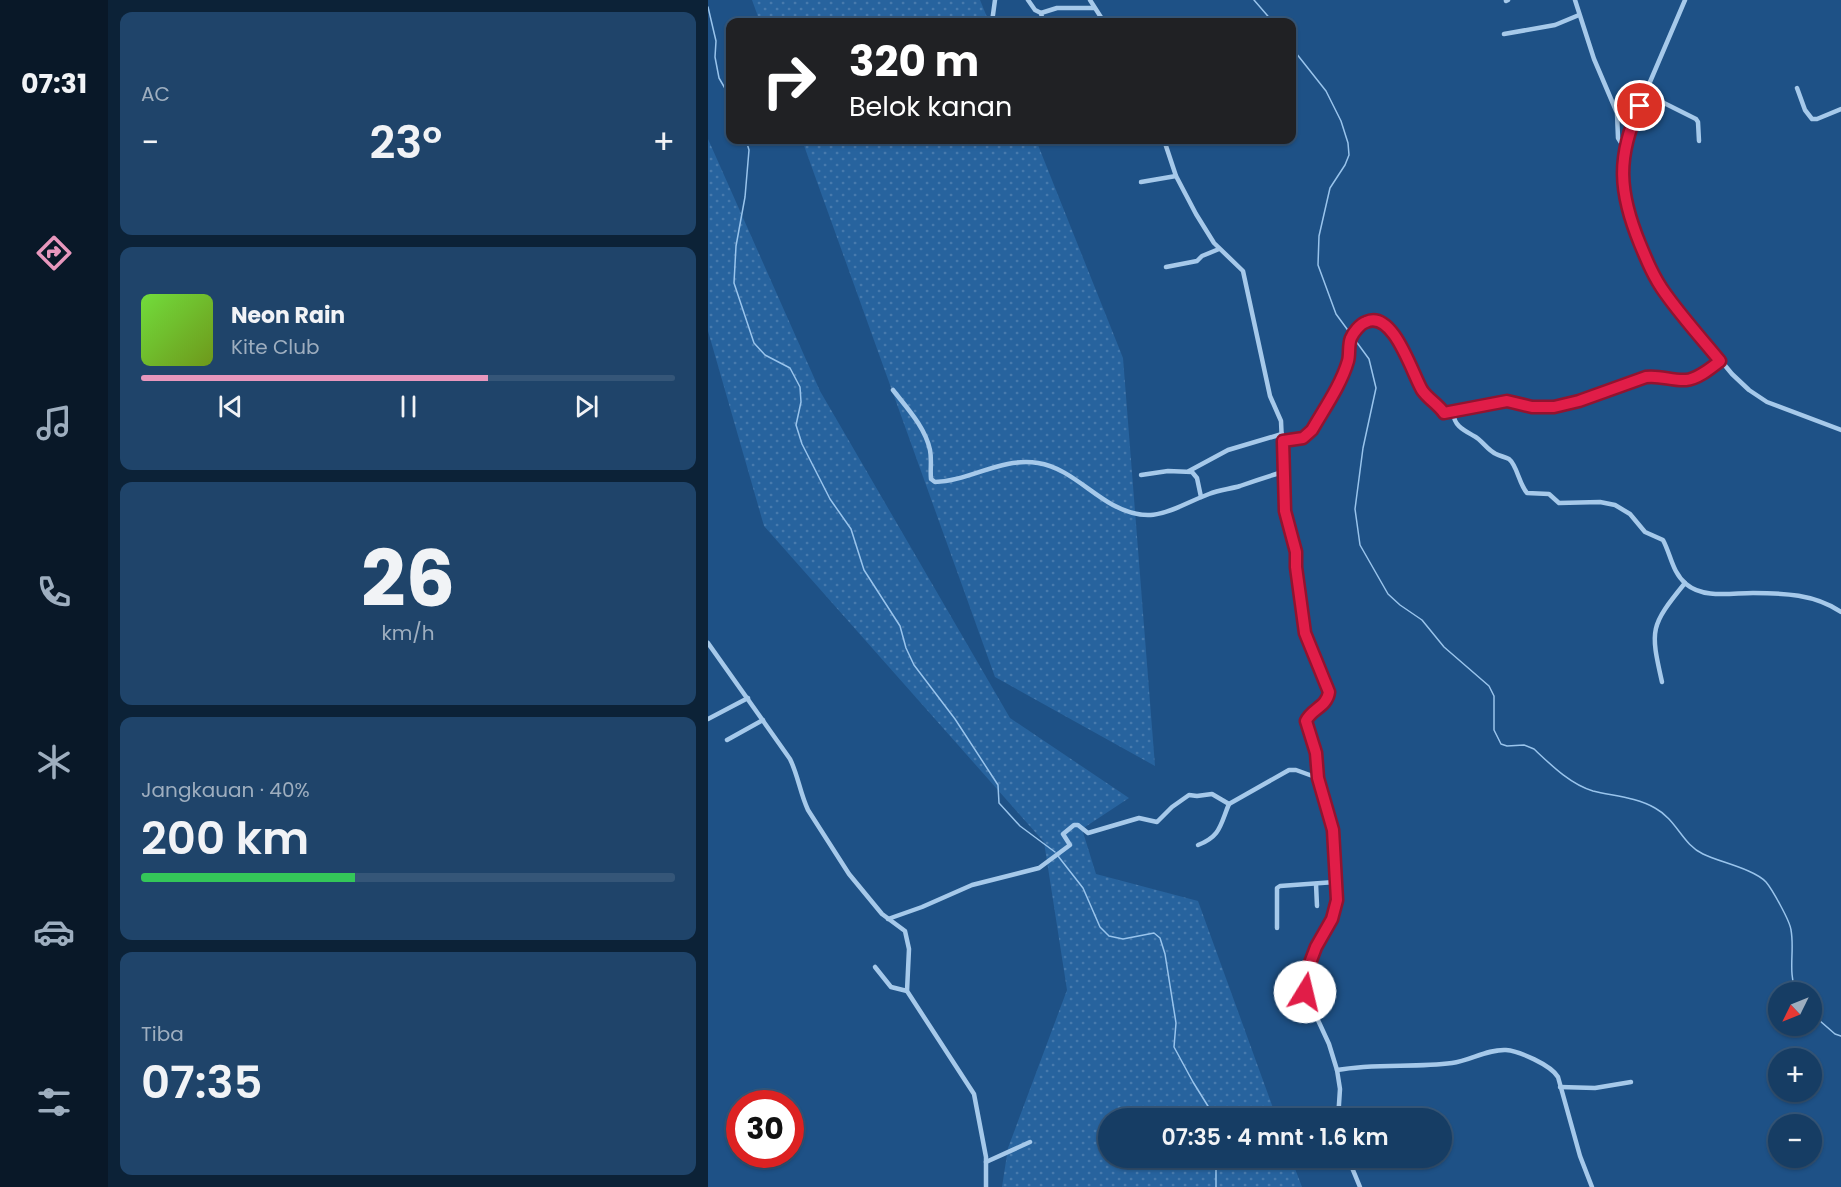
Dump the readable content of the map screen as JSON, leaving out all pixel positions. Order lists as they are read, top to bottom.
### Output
{
  "north": "bottom left",
  "page": {
    "tabs": "07:31",
    "tile": [
      "AC",
      ["26", "km/h"],
      ["Jangkauan · 40%", "200 km"],
      ["Tiba", "07:35"]
    ],
    "turn": ["320 m", "Belok kanan"],
    "heat": ["−", "23°", "+"],
    "song": ["Neon Rain", "Kite Club"],
    "map_buttons": ["+", "−"],
    "limit": "30",
    "trip": "07:35 · 4 mnt · 1.6 km"
  }
}
